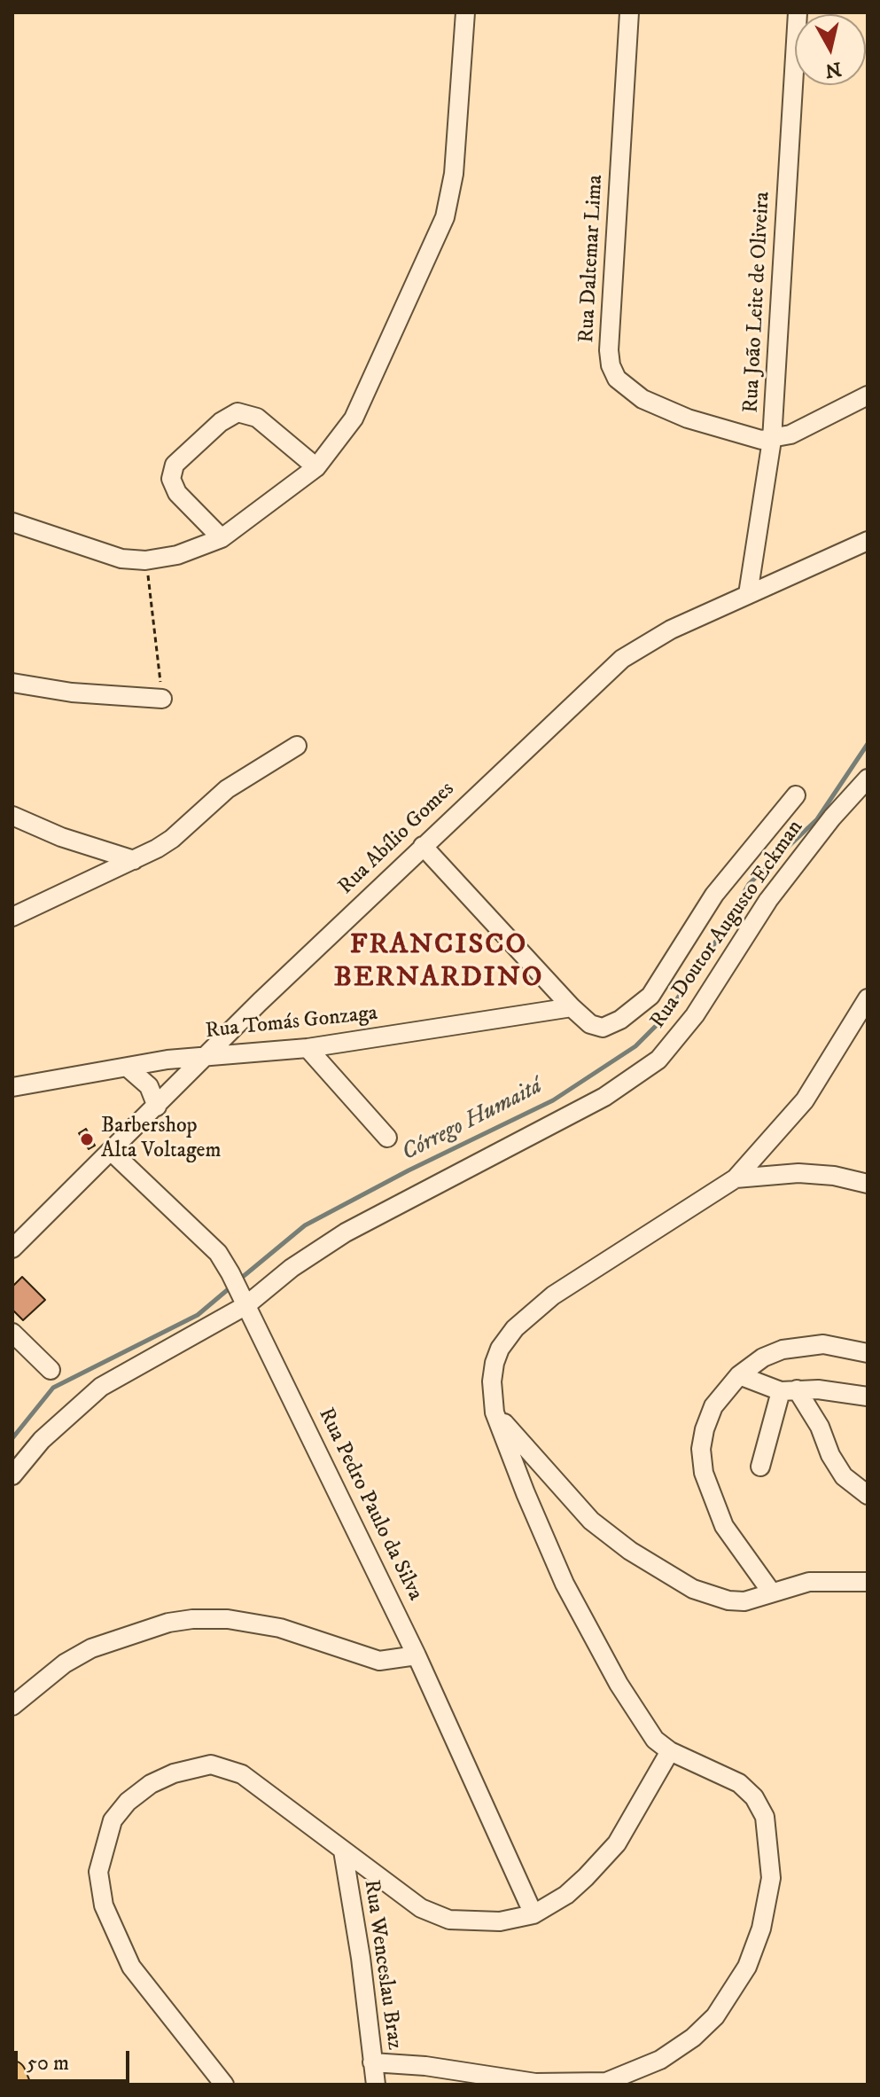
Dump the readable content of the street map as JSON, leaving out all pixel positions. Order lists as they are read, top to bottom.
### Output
{
  "streets": {
    "street": [
      "Rua Daltemar Lima",
      "Rua João Leite de Oliveira",
      "Rua Abílio Gomes",
      "Rua Doutor Augusto Eckman",
      "Rua Tomás Gonzaga",
      "Rua Pedro Paulo da Silva",
      "Rua Wenceslau Braz"
    ]
  },
  "crossings": [
    ["Rua Daltemar Lima", "Rua João Leite de Oliveira"],
    ["Rua João Leite de Oliveira", "Rua Abílio Gomes"],
    ["Rua Abílio Gomes", "Rua Tomás Gonzaga"],
    ["Rua Abílio Gomes", "Rua Pedro Paulo da Silva"],
    ["Rua Doutor Augusto Eckman", "Rua Pedro Paulo da Silva"]
  ],
  "districts": ["FRANCISCO BERNARDINO"],
  "water": ["Córrego Humaitá"],
  "places": ["Barbershop Alta Voltagem"],
  "scale_bar": "50 m",
  "north": "bottom"
}
